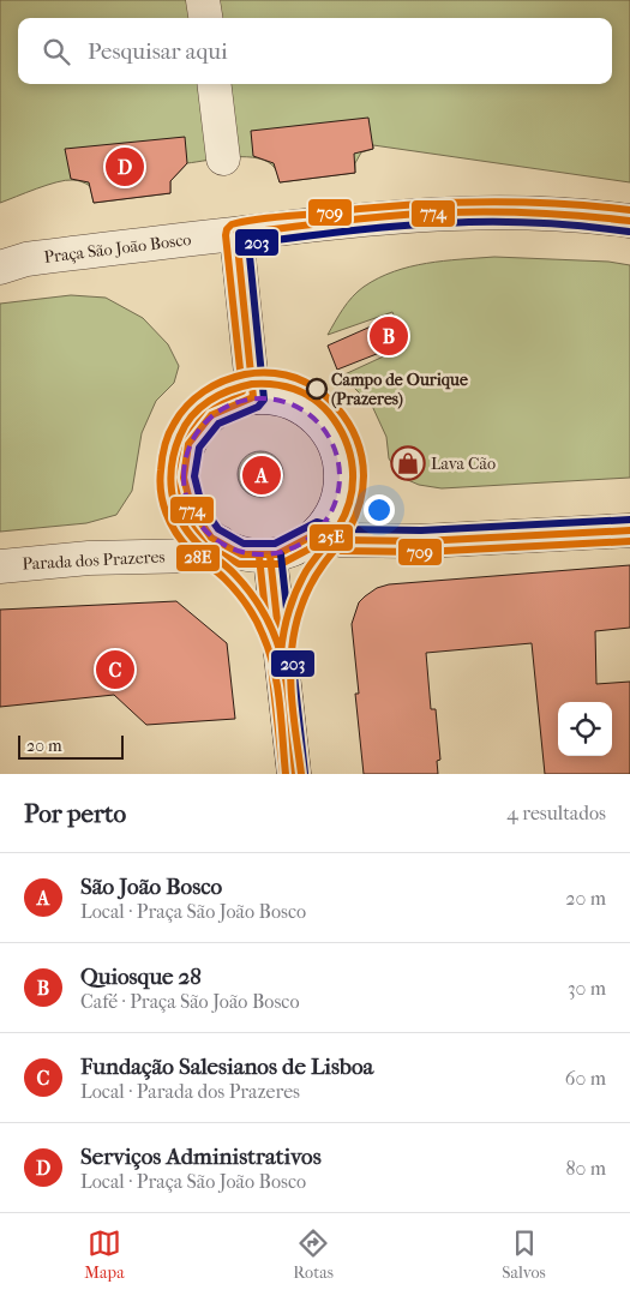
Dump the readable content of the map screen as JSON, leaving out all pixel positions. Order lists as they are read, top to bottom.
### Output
{
  "streets": {
    "street": ["Praça São João Bosco", "Parada dos Prazeres"]
  },
  "places": {
    "other": ["Campo de Ourique (Prazeres)"],
    "shop": ["Lava Cão"]
  },
  "lines": [
    "transit line 709",
    "transit line 774",
    "transit line 203",
    "transit line 28E",
    "transit line 25E"
  ],
  "scale_bar": "20 m",
  "page": {
    "search": "Pesquisar aqui",
    "pins": [
      "D",
      "B",
      "A",
      "C"
    ],
    "scale": "20 m",
    "heading": ["Por perto", "4 resultados"],
    "list": [
      {
        "mark": "A",
        "name": "São João Bosco",
        "note": "Local · Praça São João Bosco",
        "value": "20 m"
      },
      {
        "mark": "B",
        "name": "Quiosque 28",
        "note": "Café · Praça São João Bosco",
        "value": "30 m"
      },
      {
        "mark": "C",
        "name": "Fundação Salesianos de Lisboa",
        "note": "Local · Parada dos Prazeres",
        "value": "60 m"
      },
      {
        "mark": "D",
        "name": "Serviços Administrativos",
        "note": "Local · Praça São João Bosco",
        "value": "80 m"
      }
    ],
    "nav": ["Mapa", "Rotas", "Salvos"]
  }
}
